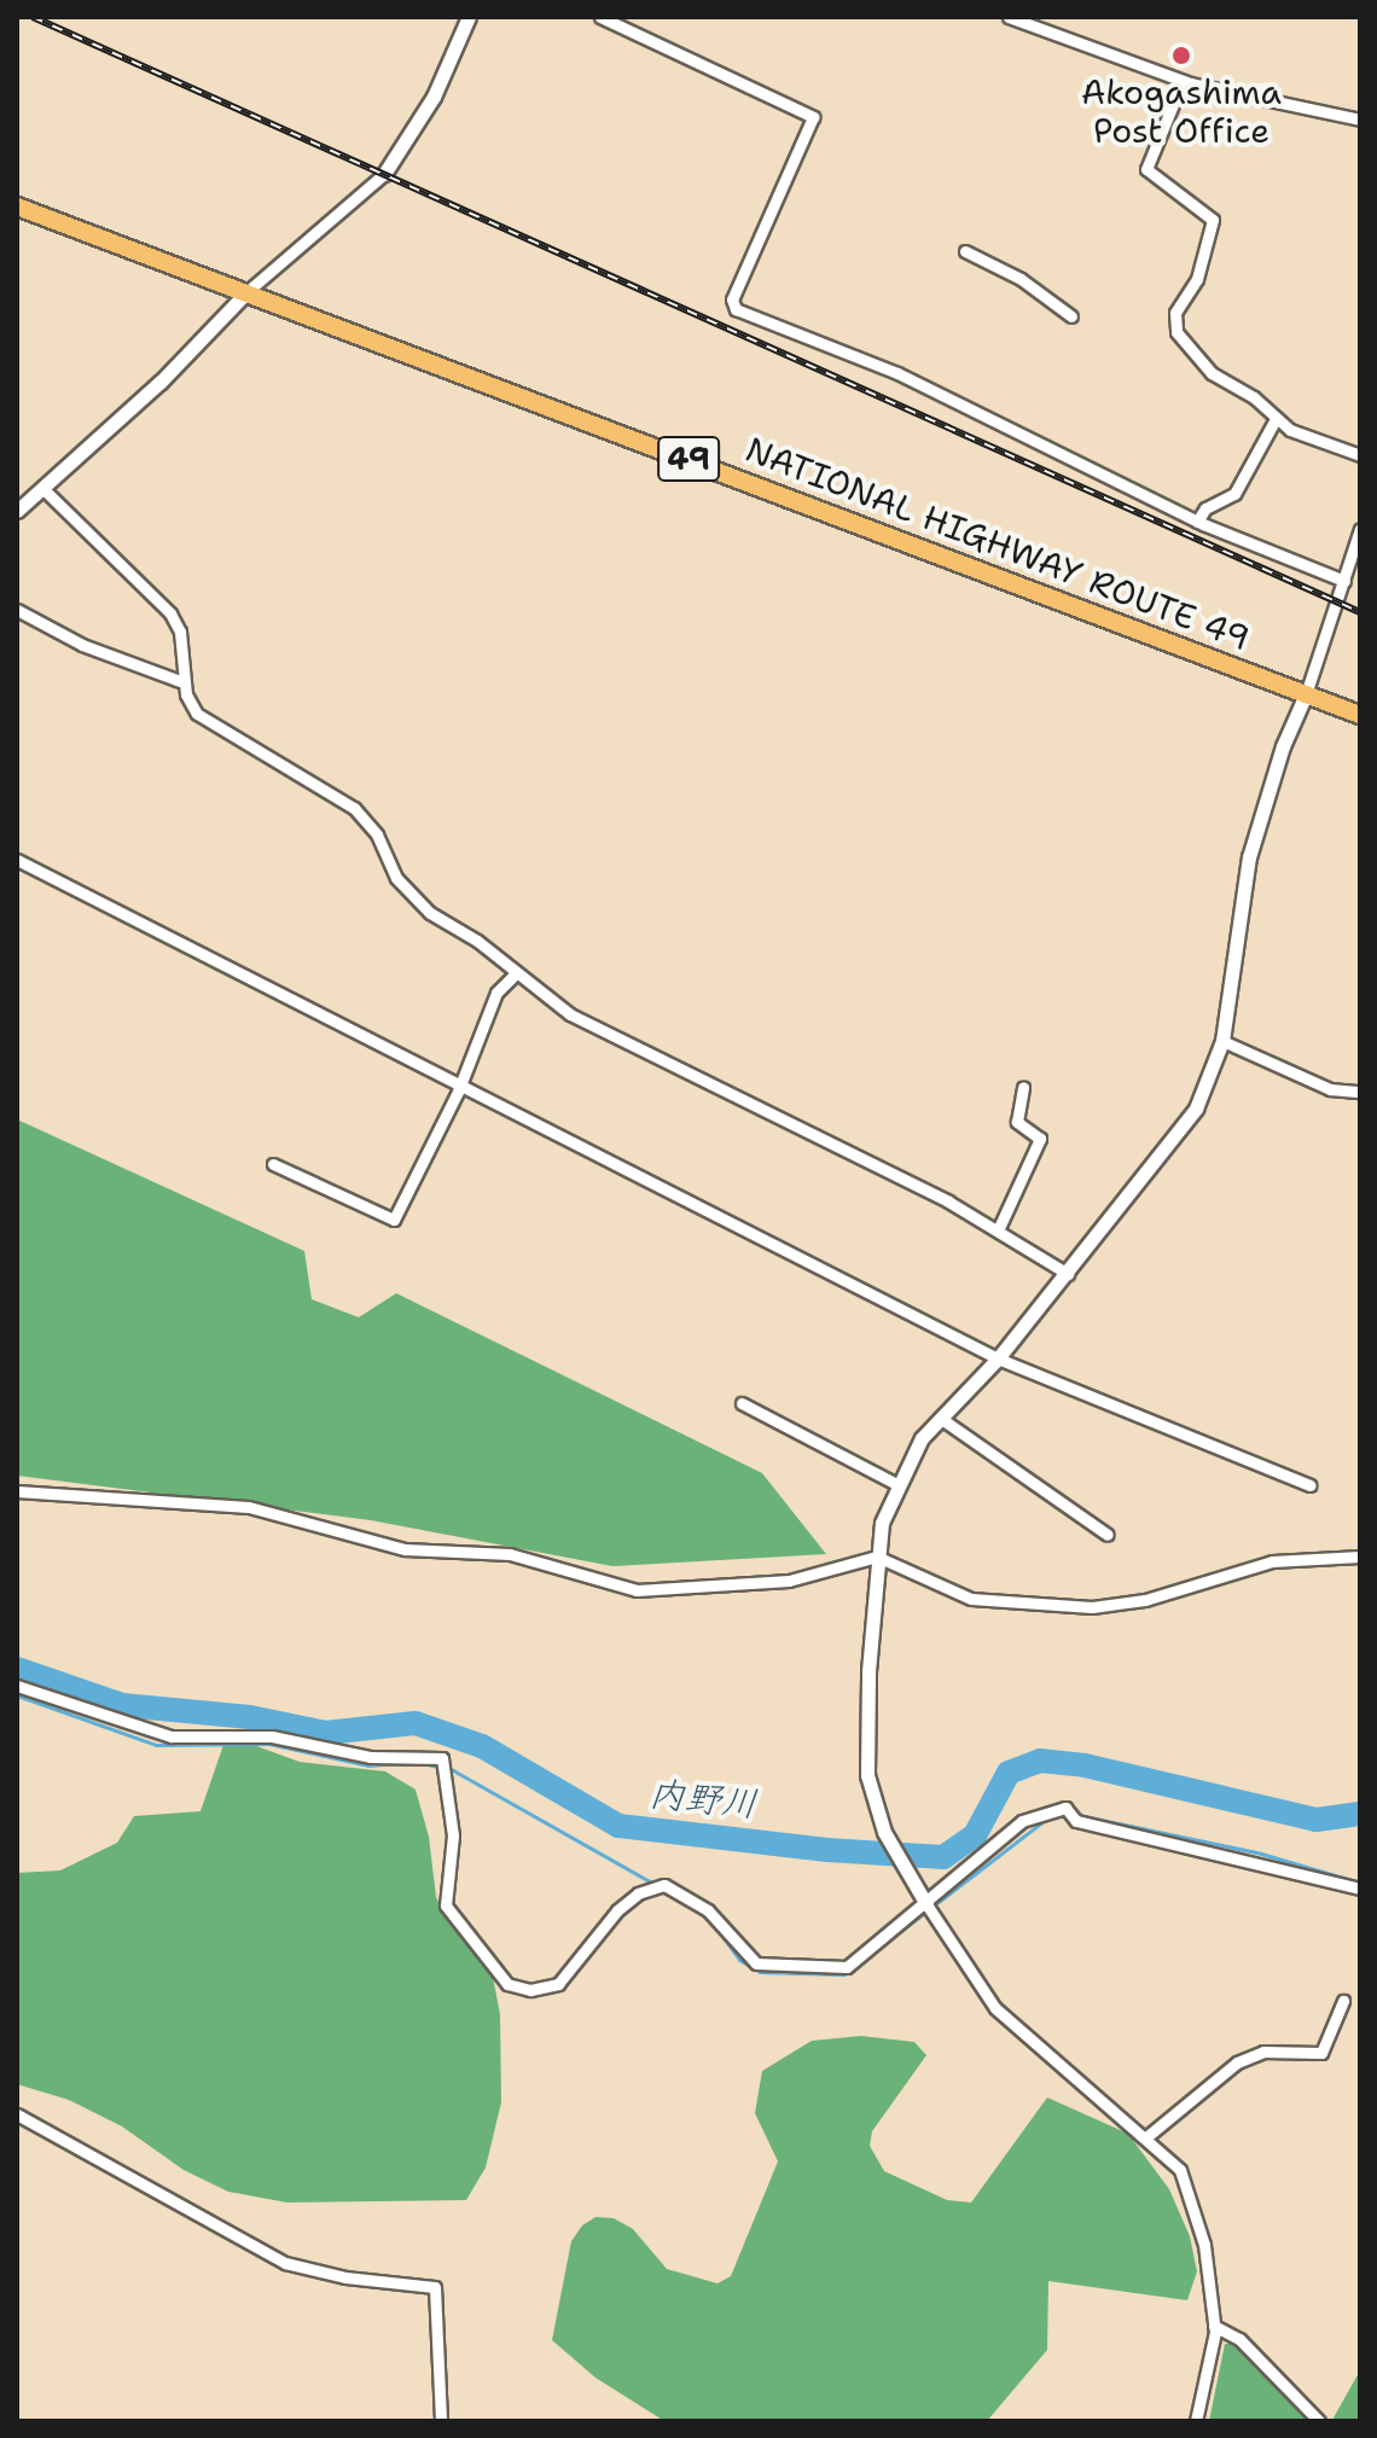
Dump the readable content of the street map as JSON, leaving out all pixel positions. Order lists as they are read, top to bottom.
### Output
{
  "streets": {
    "highway": ["49", "NATIONAL HIGHWAY ROUTE 49"]
  },
  "water": ["内野川"],
  "places": ["Akogashima Post Office"]
}
